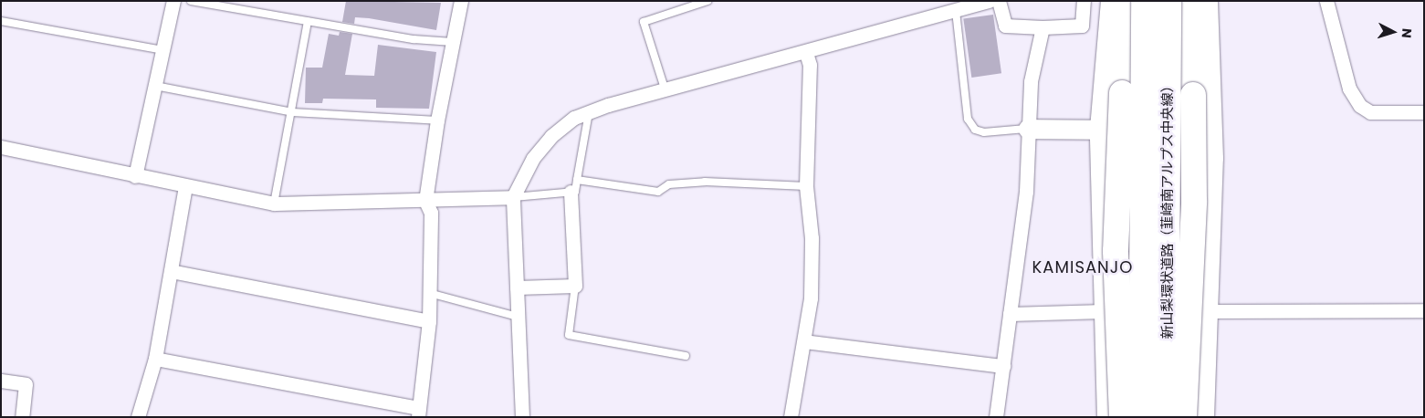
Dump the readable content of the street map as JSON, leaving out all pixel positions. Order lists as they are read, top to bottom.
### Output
{
  "streets": {
    "highway": ["新山梨環状道路（韮崎南アルプス中央線）"]
  },
  "districts": ["KAMISANJO"],
  "north": "right"
}
